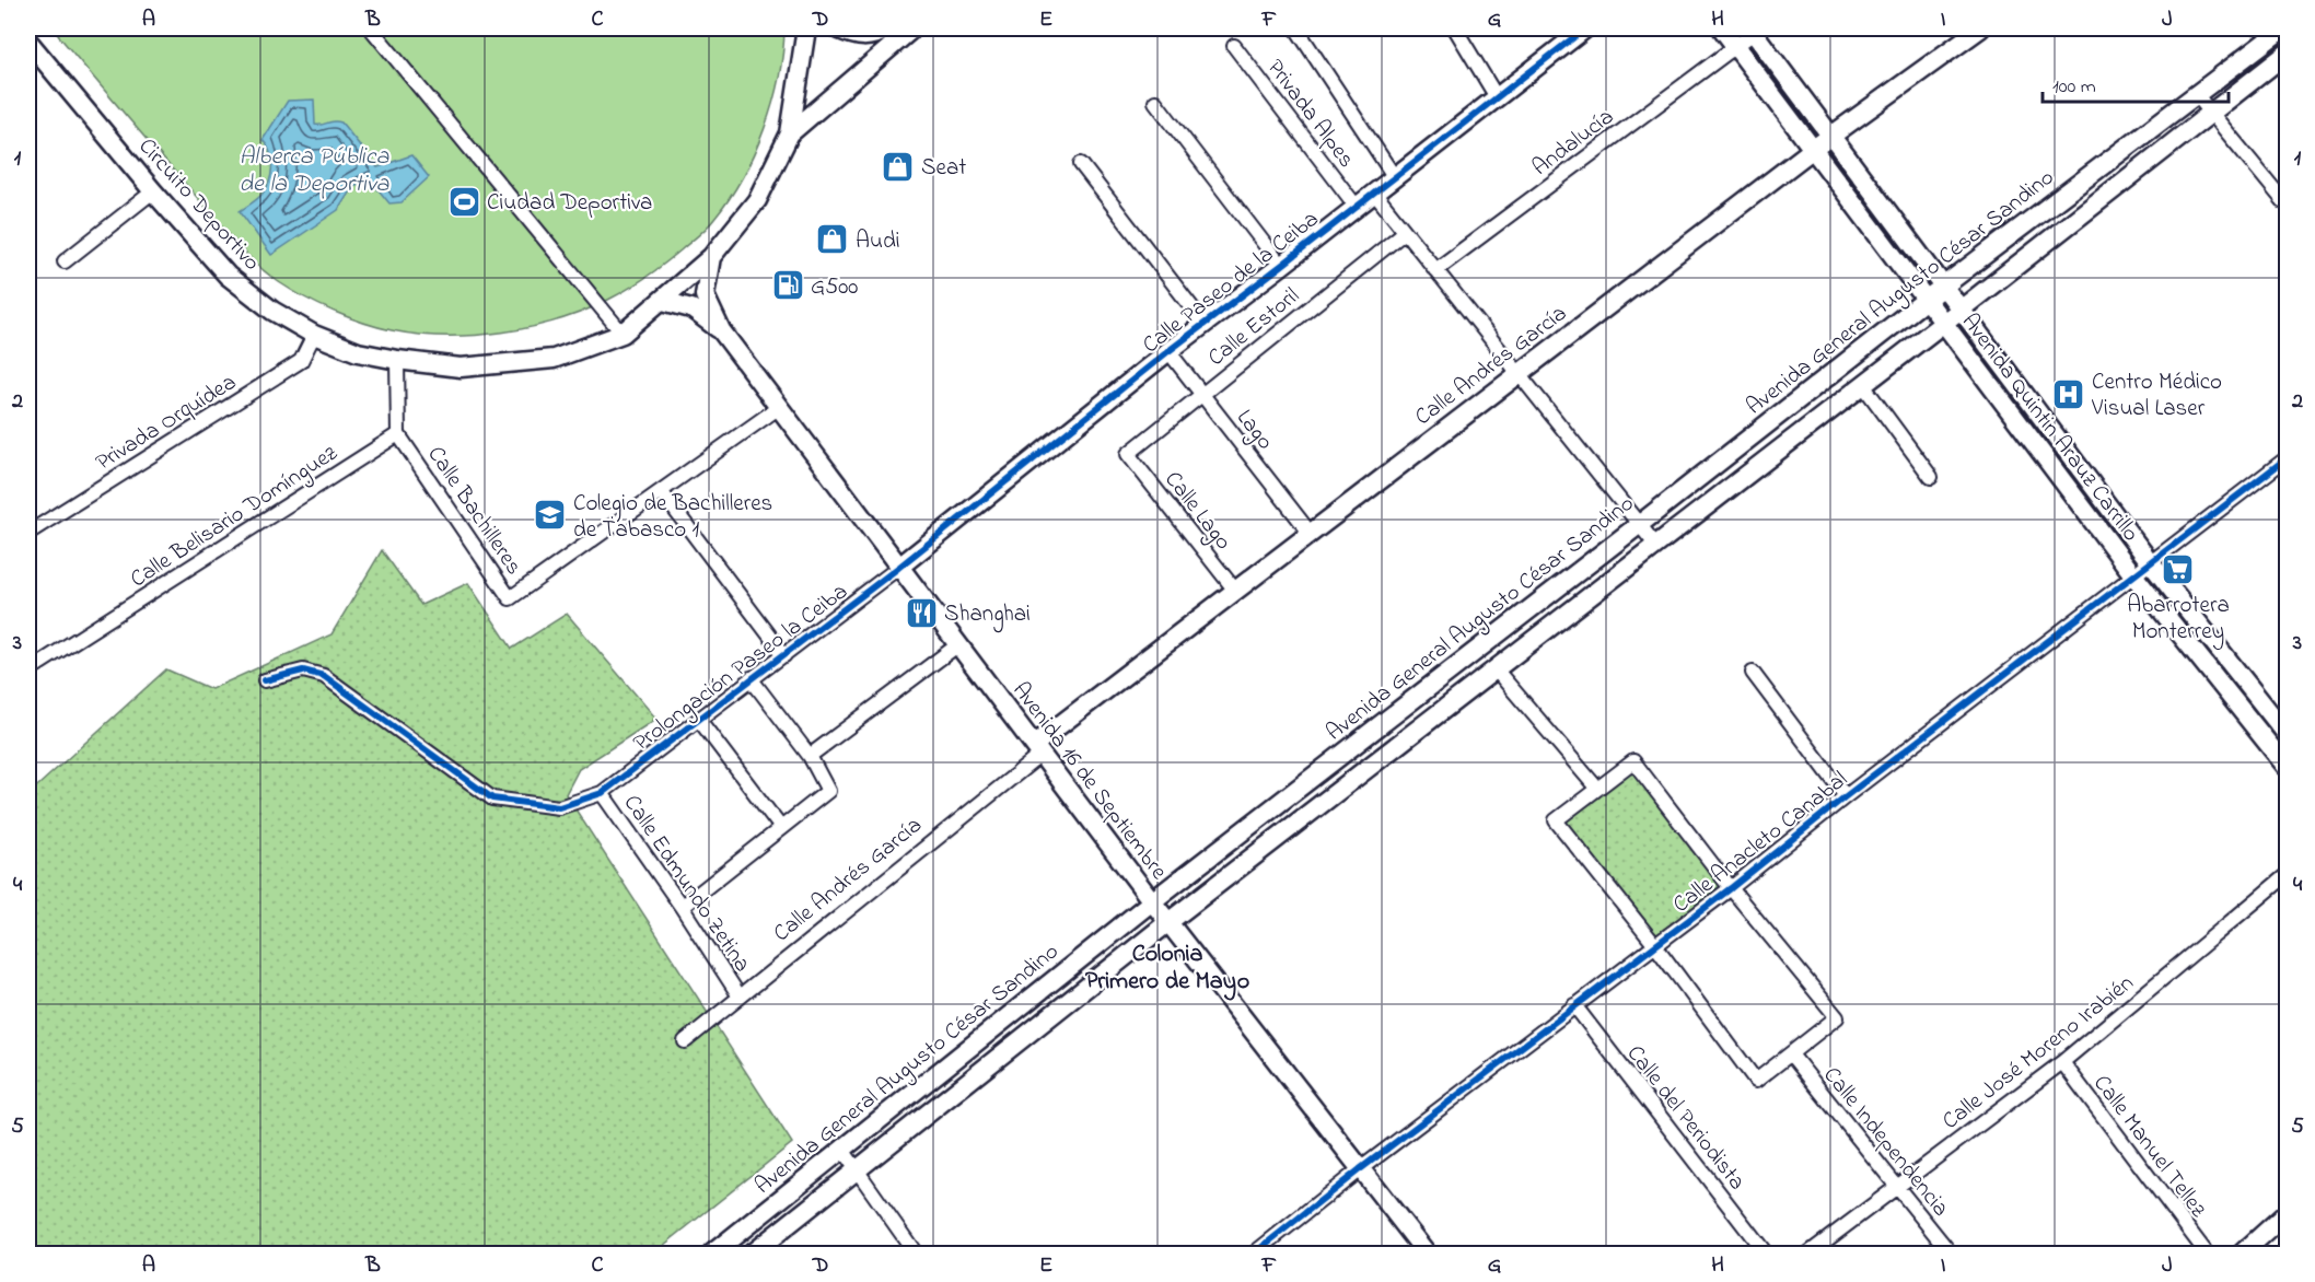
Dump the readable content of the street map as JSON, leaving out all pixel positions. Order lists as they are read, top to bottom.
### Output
{
  "streets": {
    "main road": [
      "Circuito Deportivo",
      "Calle Paseo de la Ceiba",
      "Avenida General Augusto César Sandino",
      "Calle Andrés García",
      "Avenida Quintin Arauz Carrillo",
      "Avenida 16 de Septiembre"
    ],
    "street": [
      "Privada Alpes",
      "Andalucía",
      "Calle Estoril",
      "Privada Orquídea",
      "Lago",
      "Calle Bachilleres",
      "Calle Lago",
      "Calle Belisario Domínguez",
      "Prolongación Paseo la Ceiba",
      "Calle Anacleto Canabal",
      "Calle Edmundo Zetina",
      "Calle José Moreno Irabién",
      "Calle del Periodista",
      "Calle Independencia",
      "Calle Manuel Tellez"
    ]
  },
  "crossings": [
    ["Privada Alpes", "Calle Paseo de la Ceiba"],
    ["Andalucía", "Avenida Quintin Arauz Carrillo"],
    ["Circuito Deportivo", "Privada Orquídea"],
    ["Circuito Deportivo", "Avenida 16 de Septiembre"],
    ["Calle Paseo de la Ceiba", "Lago"],
    ["Calle Paseo de la Ceiba", "Prolongación Paseo la Ceiba"],
    ["Calle Paseo de la Ceiba", "Avenida 16 de Septiembre"],
    ["Avenida General Augusto César Sandino", "Avenida Quintin Arauz Carrillo"],
    ["Avenida General Augusto César Sandino", "Avenida 16 de Septiembre"],
    ["Calle Estoril", "Lago"],
    ["Calle Estoril", "Calle Lago"],
    ["Calle Andrés García", "Avenida Quintin Arauz Carrillo"],
    ["Calle Andrés García", "Lago"],
    ["Calle Andrés García", "Calle Lago"],
    ["Calle Andrés García", "Avenida 16 de Septiembre"],
    ["Calle Andrés García", "Calle Edmundo Zetina"],
    ["Avenida Quintin Arauz Carrillo", "Calle Anacleto Canabal"],
    ["Calle Bachilleres", "Calle Belisario Domínguez"],
    ["Calle Bachilleres", "Avenida 16 de Septiembre"],
    ["Prolongación Paseo la Ceiba", "Avenida 16 de Septiembre"],
    ["Prolongación Paseo la Ceiba", "Calle Edmundo Zetina"],
    ["Avenida 16 de Septiembre", "Calle Anacleto Canabal"],
    ["Calle Anacleto Canabal", "Calle del Periodista"],
    ["Calle José Moreno Irabién", "Calle Independencia"],
    ["Calle José Moreno Irabién", "Calle Manuel Tellez"]
  ],
  "districts": ["Colonia Primero de Mayo"],
  "water": ["Alberca Pública de la Deportiva"],
  "places": {
    "shop": ["Seat", "Audi"],
    "sports": ["Ciudad Deportiva"],
    "fuel station": ["G500"],
    "hospital": ["Centro Médico Visual Laser"],
    "school or university": ["Colegio de Bachilleres de Tabasco 1"],
    "supermarket": ["Abarrotera Monterrey"],
    "restaurant": ["Shanghai"]
  },
  "scale_bar": "100 m",
  "grid": {
    "columns": [
      "A",
      "B",
      "C",
      "D",
      "E",
      "F",
      "G",
      "H",
      "I",
      "J"
    ],
    "rows": [
      "1",
      "2",
      "3",
      "4",
      "5"
    ]
  }
}
